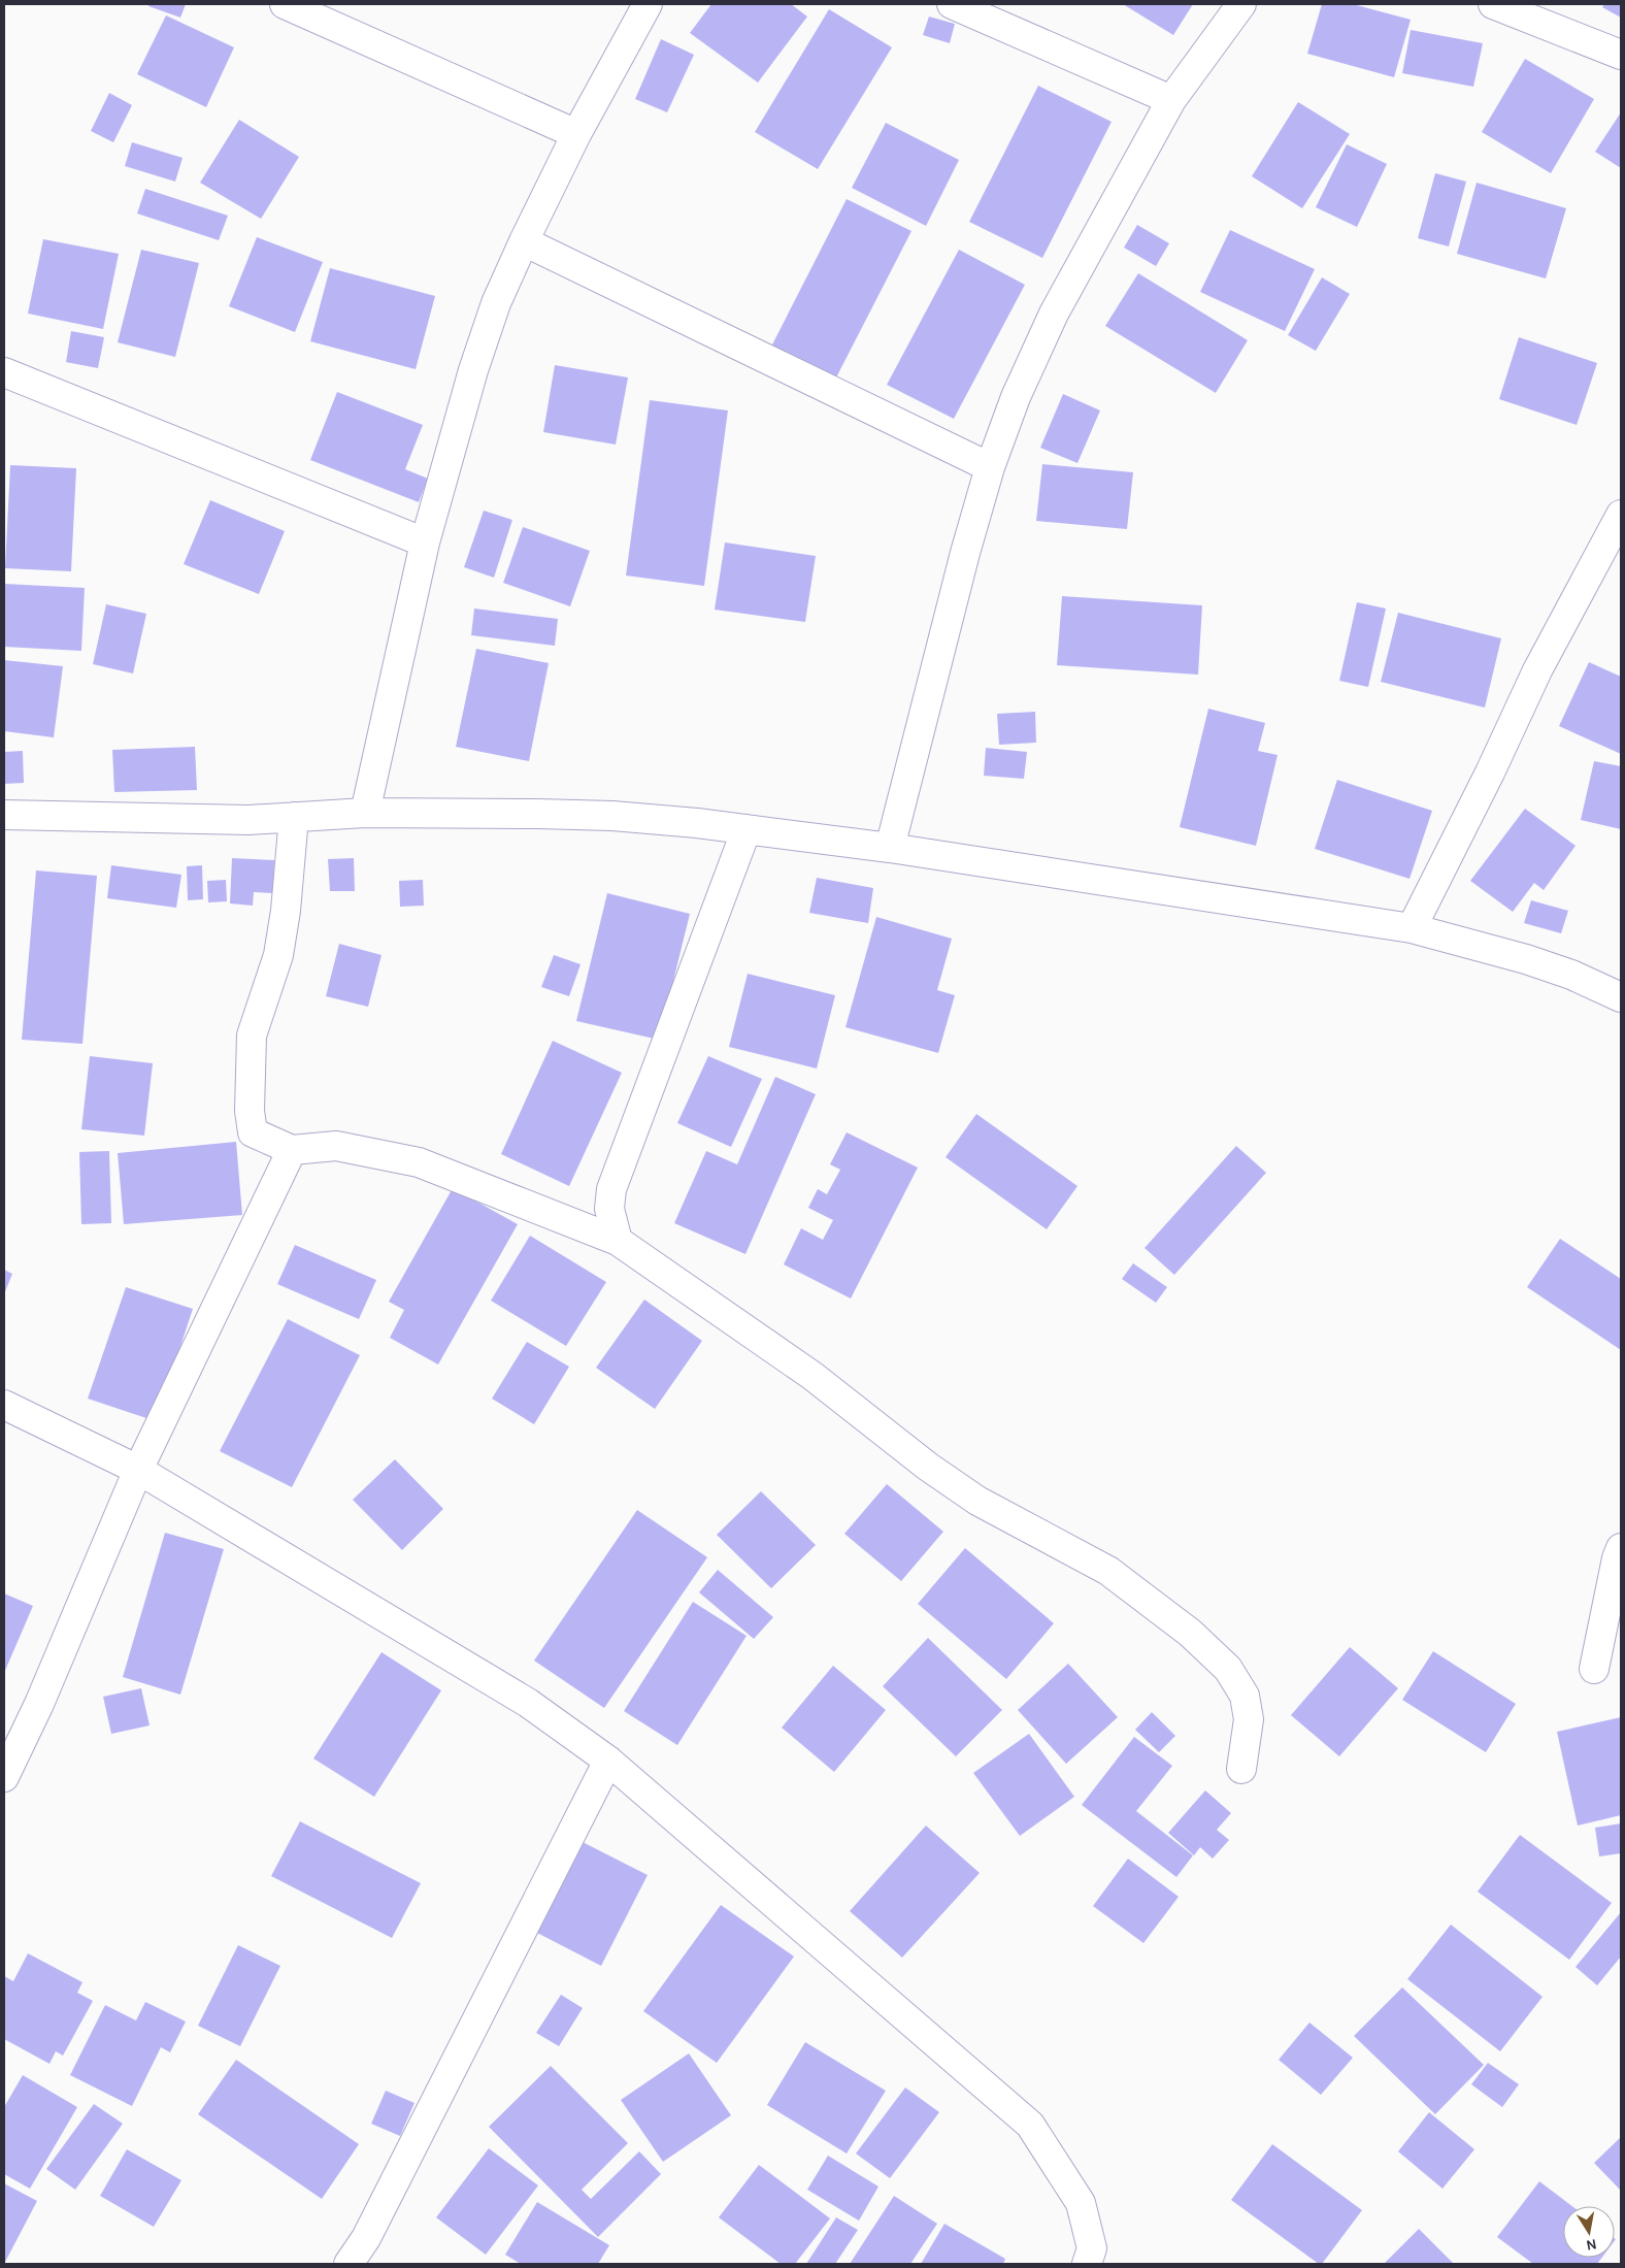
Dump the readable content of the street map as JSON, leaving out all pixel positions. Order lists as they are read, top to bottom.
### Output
{
  "north": "bottom"
}
